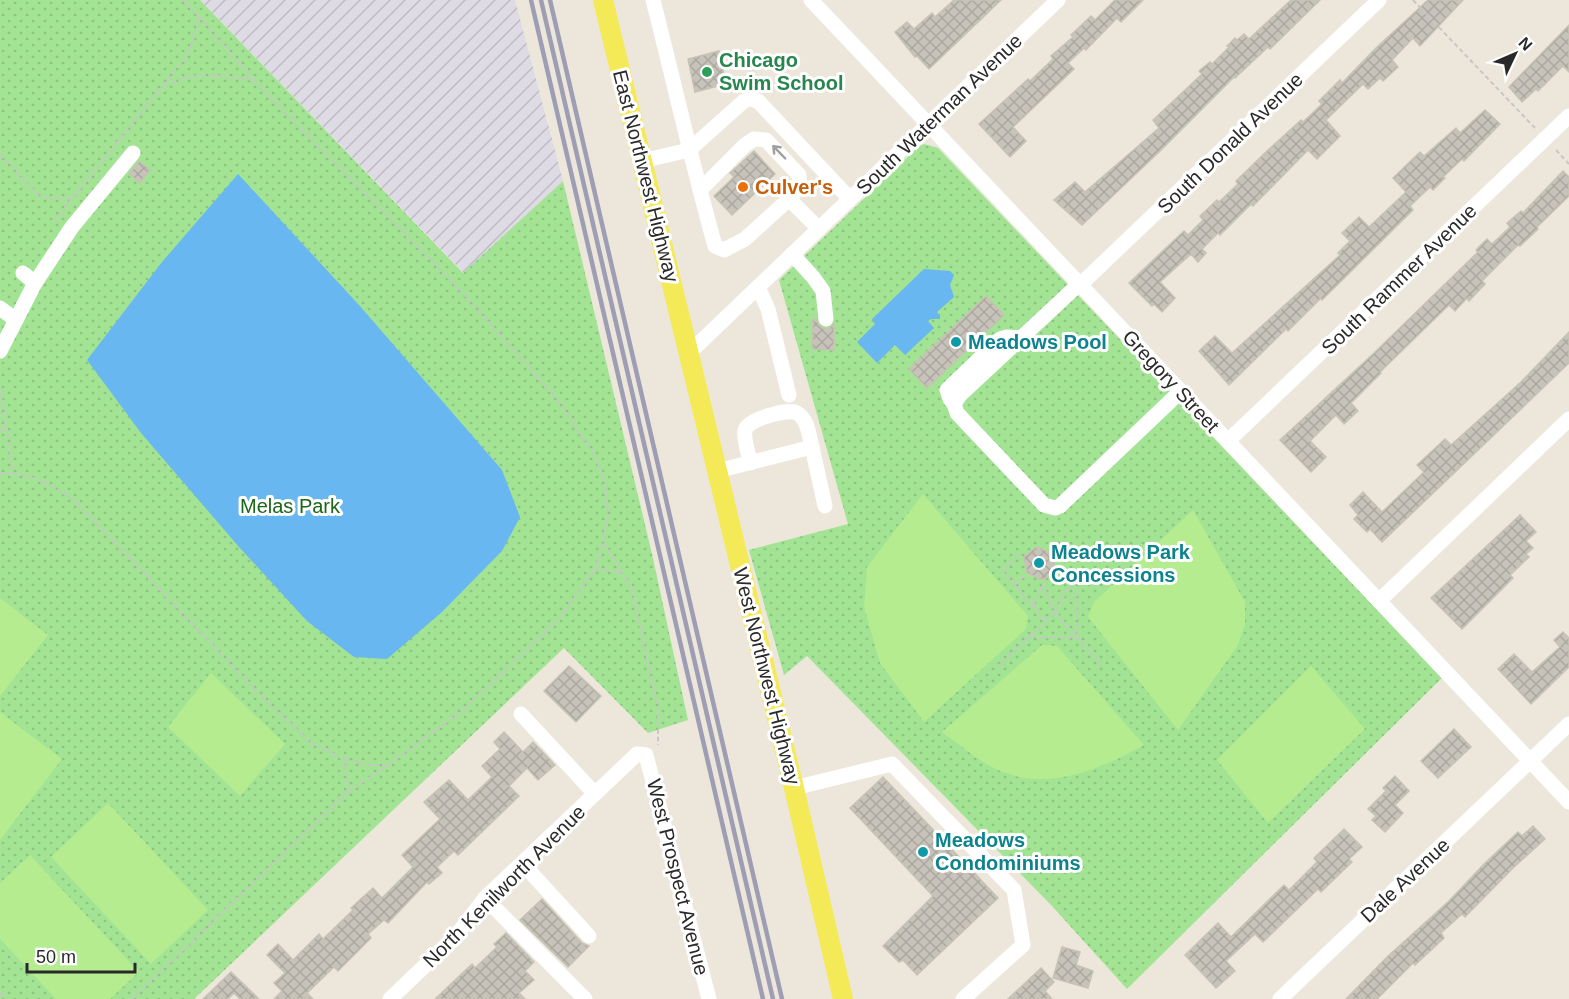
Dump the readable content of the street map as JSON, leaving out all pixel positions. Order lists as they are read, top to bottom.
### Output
{
  "streets": {
    "main road": ["East Northwest Highway", "West Northwest Highway"],
    "street": [
      "South Waterman Avenue",
      "South Donald Avenue",
      "South Rammer Avenue",
      "Gregory Street",
      "West Prospect Avenue",
      "Dale Avenue",
      "North Kenilworth Avenue"
    ]
  },
  "crossings": [
    ["South Waterman Avenue", "East Northwest Highway"],
    ["South Waterman Avenue", "Gregory Street"],
    ["South Waterman Avenue", "West Northwest Highway"],
    ["South Donald Avenue", "Gregory Street"],
    ["East Northwest Highway", "West Northwest Highway"],
    ["South Rammer Avenue", "Gregory Street"],
    ["Gregory Street", "Dale Avenue"],
    ["West Prospect Avenue", "North Kenilworth Avenue"]
  ],
  "parks": ["Melas Park"],
  "places": [
    "Chicago Swim School",
    "Culver's",
    "Meadows Pool",
    "Meadows Park Concessions",
    "Meadows Condominiums"
  ],
  "scale_bar": "50 m",
  "north": "top right"
}
